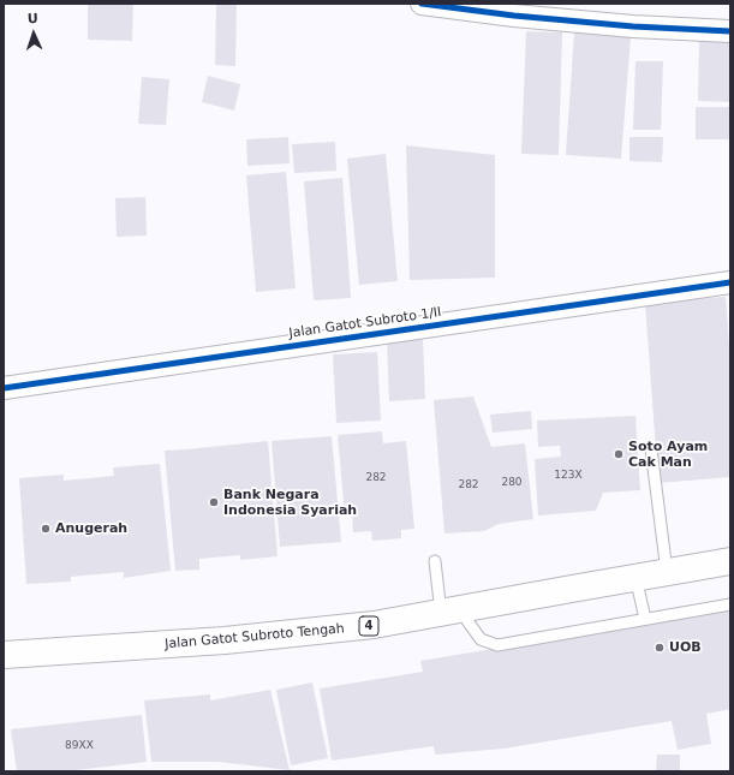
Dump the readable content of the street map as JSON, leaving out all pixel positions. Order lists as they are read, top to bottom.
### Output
{
  "streets": {
    "highway": ["4", "Jalan Gatot Subroto Tengah"],
    "street": ["Jalan Gatot Subroto 1/II"]
  },
  "places": [
    "Soto Ayam Cak Man",
    "Bank Negara Indonesia Syariah",
    "Anugerah",
    "UOB"
  ],
  "house_numbers": [
    "123X",
    "282",
    "280",
    "282",
    "89XX"
  ],
  "north": "top"
}
